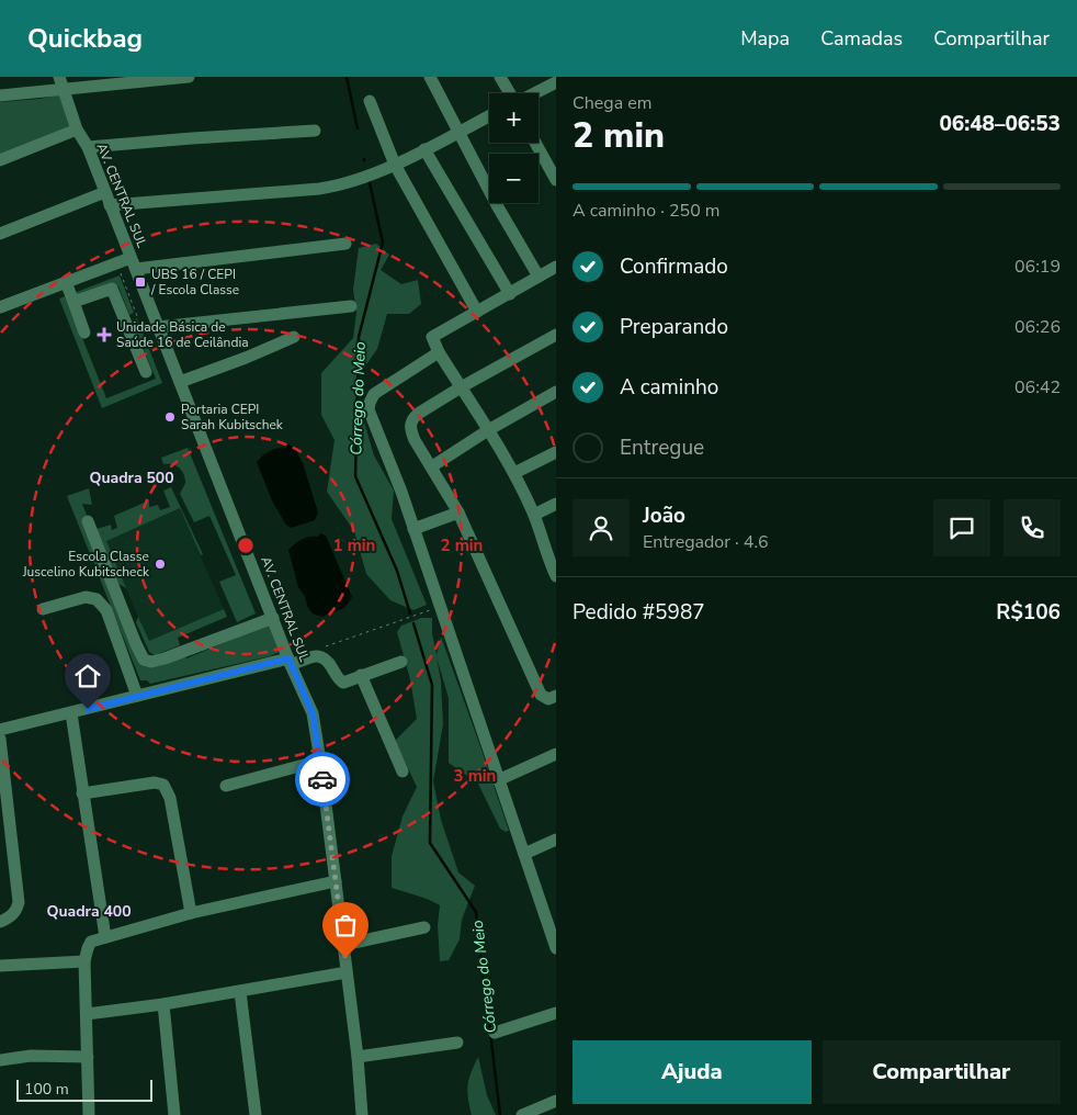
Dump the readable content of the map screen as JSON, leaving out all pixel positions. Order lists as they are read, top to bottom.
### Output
{
  "streets": {
    "street": ["AV. CENTRAL SUL"]
  },
  "districts": ["Quadra 500", "Quadra 400"],
  "water": ["Córrego do Meio"],
  "places": {
    "transit": ["UBS 16 / CEPI / Escola Classe"],
    "health": ["Unidade Básica de Saúde 16 de Ceilândia"],
    "other": ["Portaria CEPI Sarah Kubitschek", "Escola Classe Juscelino Kubitscheck"]
  },
  "scale_bar": "100 m",
  "page": {
    "header": "Quickbag",
    "nav": ["Mapa", "Camadas", "Compartilhar"],
    "heading": ["2 min", "Chega em", "06:48–06:53"],
    "panel": [
      "João",
      "Entregador · 4.6",
      "Pedido #5987",
      "R$106"
    ],
    "map_buttons": ["+", "−"],
    "bar": "A caminho · 250 m",
    "list": [
      ["Confirmado", "06:19"],
      ["Preparando", "06:26"],
      ["A caminho", "06:42"],
      "Entregue"
    ],
    "buttons": ["Ajuda", "Compartilhar"],
    "scale": "100 m"
  },
  "rings": ["1 min", "2 min", "3 min"]
}
